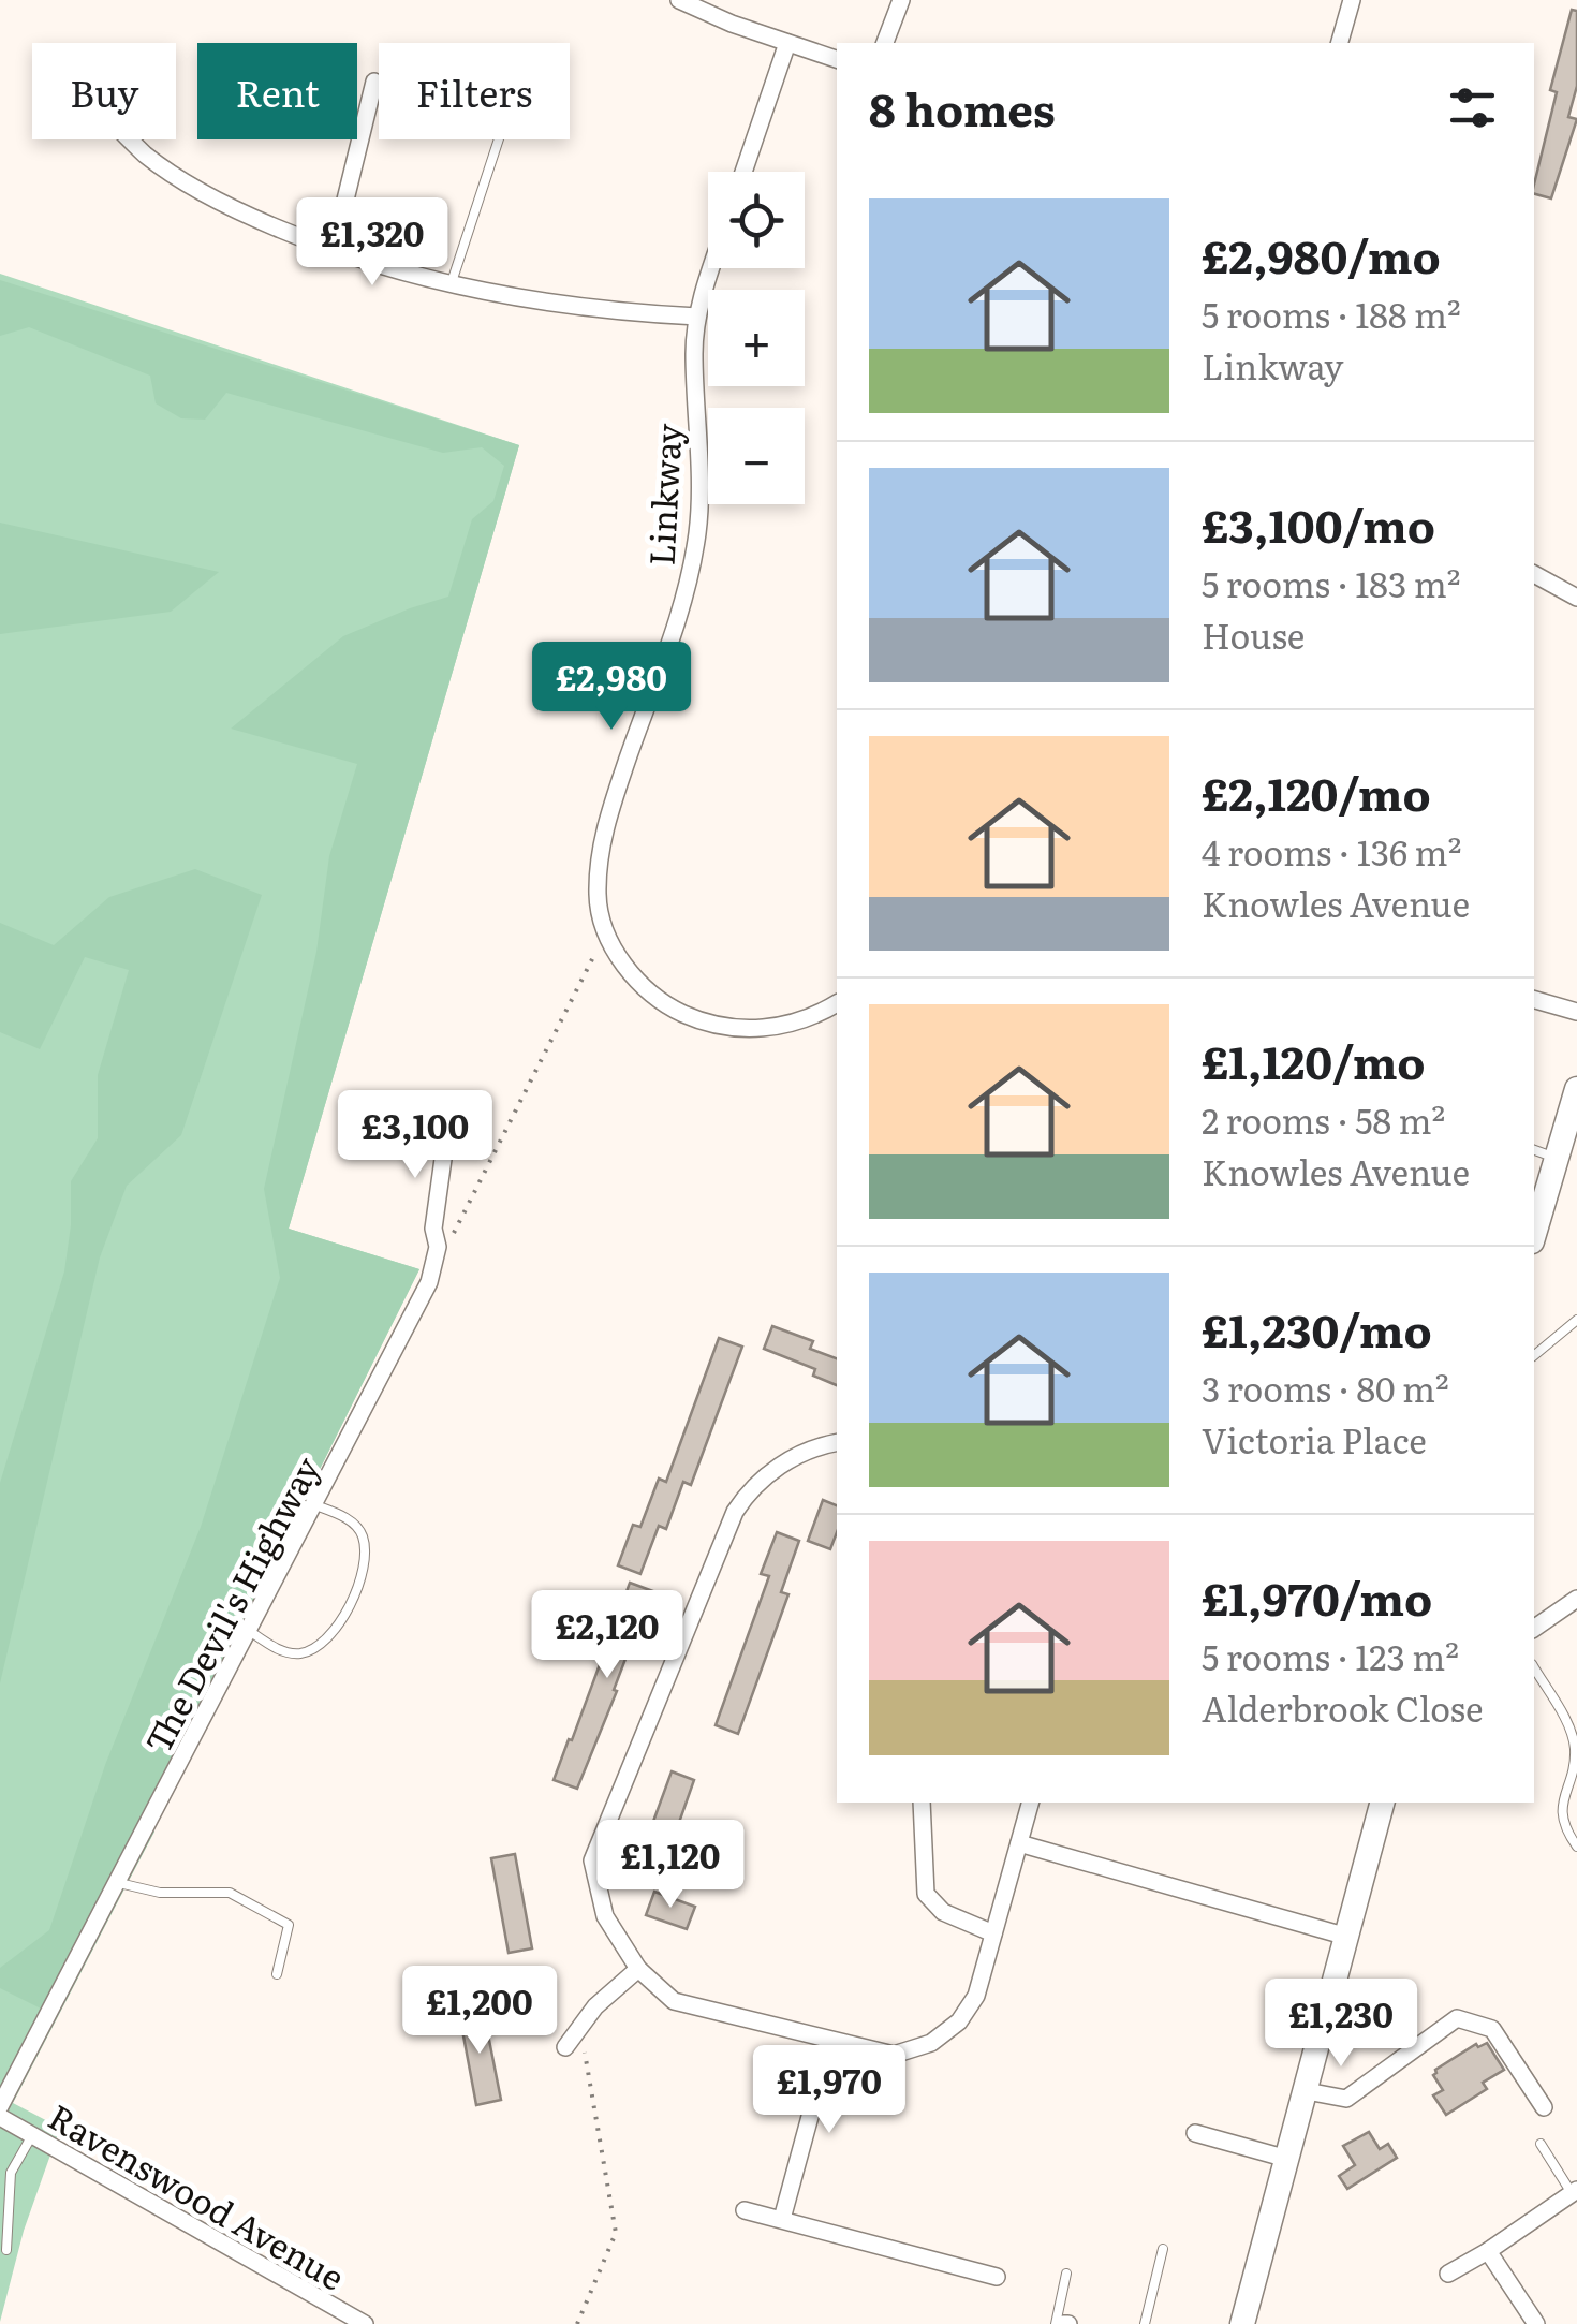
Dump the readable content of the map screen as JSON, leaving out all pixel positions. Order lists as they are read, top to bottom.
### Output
{
  "streets": {
    "street": ["Linkway", "The Devil's Highway", "Ravenswood Avenue"]
  },
  "page": {
    "chip": ["Buy", "Rent", "Filters"],
    "heading": "8 homes",
    "map_buttons": ["+", "−"],
    "list": [
      {
        "name": "£2,980/mo",
        "note": "5 rooms · 188 m² · Linkway"
      },
      {
        "name": "£3,100/mo",
        "note": "5 rooms · 183 m² · House"
      },
      {
        "name": "£2,120/mo",
        "note": "4 rooms · 136 m² · Knowles Avenue"
      },
      {
        "name": "£1,120/mo",
        "note": "2 rooms · 58 m² · Knowles Avenue"
      },
      {
        "name": "£1,230/mo",
        "note": "3 rooms · 80 m² · Victoria Place"
      },
      {
        "name": "£1,970/mo",
        "note": "5 rooms · 123 m² · Alderbrook Close"
      }
    ],
    "price": [
      "£1,320",
      "£2,980",
      "£3,100",
      "£2,120",
      "£1,120",
      "£1,200",
      "£1,230",
      "£1,970"
    ]
  }
}
